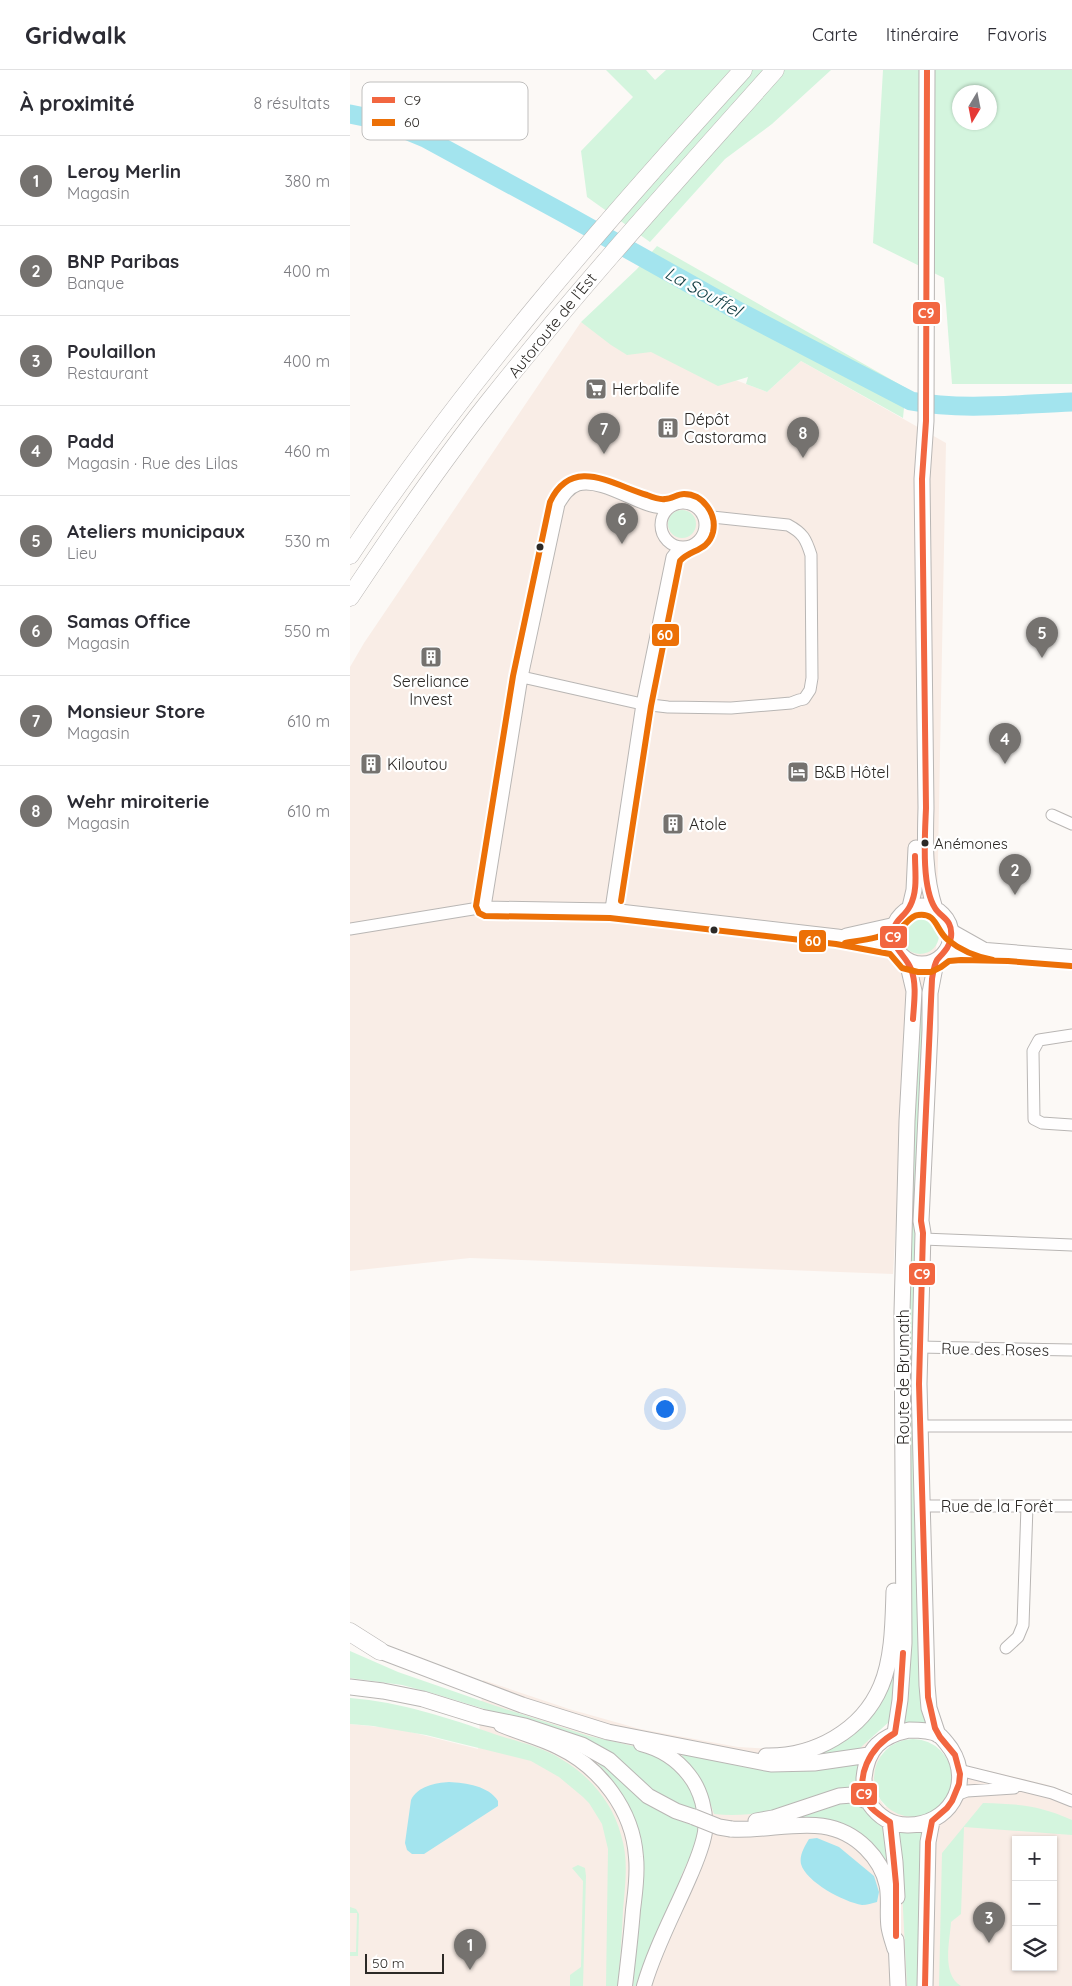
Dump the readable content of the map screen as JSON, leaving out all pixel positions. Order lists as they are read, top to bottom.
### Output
{
  "streets": {
    "highway": ["Autoroute de l’Est"],
    "main road": ["Route de Brumath"],
    "street": ["Rue des Roses", "Rue de la Forêt"]
  },
  "crossings": [
    ["Rue des Roses", "Route de Brumath"],
    ["Route de Brumath", "Rue de la Forêt"]
  ],
  "water": ["La Souffel"],
  "places": {
    "supermarket": ["Herbalife"],
    "building": [
      "Dépôt Castorama",
      "Sereliance Invest",
      "Kiloutou",
      "Atole"
    ],
    "hotel": ["B&B Hôtel"],
    "other": ["Anémones"]
  },
  "lines": ["transit line C9", "transit line 60"],
  "legend": ["C9", "60"],
  "scale_bar": "50 m",
  "north": "bottom",
  "page": {
    "header": "Gridwalk",
    "nav": ["Carte", "Itinéraire", "Favoris"],
    "heading": ["À proximité", "8 résultats"],
    "list": [
      {
        "mark": "1",
        "name": "Leroy Merlin",
        "note": "Magasin",
        "value": "380 m"
      },
      {
        "mark": "2",
        "name": "BNP Paribas",
        "note": "Banque",
        "value": "400 m"
      },
      {
        "mark": "3",
        "name": "Poulaillon",
        "note": "Restaurant",
        "value": "400 m"
      },
      {
        "mark": "4",
        "name": "Padd",
        "note": "Magasin · Rue des Lilas",
        "value": "460 m"
      },
      {
        "mark": "5",
        "name": "Ateliers municipaux",
        "note": "Lieu",
        "value": "530 m"
      },
      {
        "mark": "6",
        "name": "Samas Office",
        "note": "Magasin",
        "value": "550 m"
      },
      {
        "mark": "7",
        "name": "Monsieur Store",
        "note": "Magasin",
        "value": "610 m"
      },
      {
        "mark": "8",
        "name": "Wehr miroiterie",
        "note": "Magasin",
        "value": "610 m"
      }
    ],
    "pins": [
      "7",
      "8",
      "6",
      "5",
      "4",
      "2",
      "3",
      "1"
    ],
    "map_buttons": ["+", "−"],
    "scale": "50 m"
  }
}
